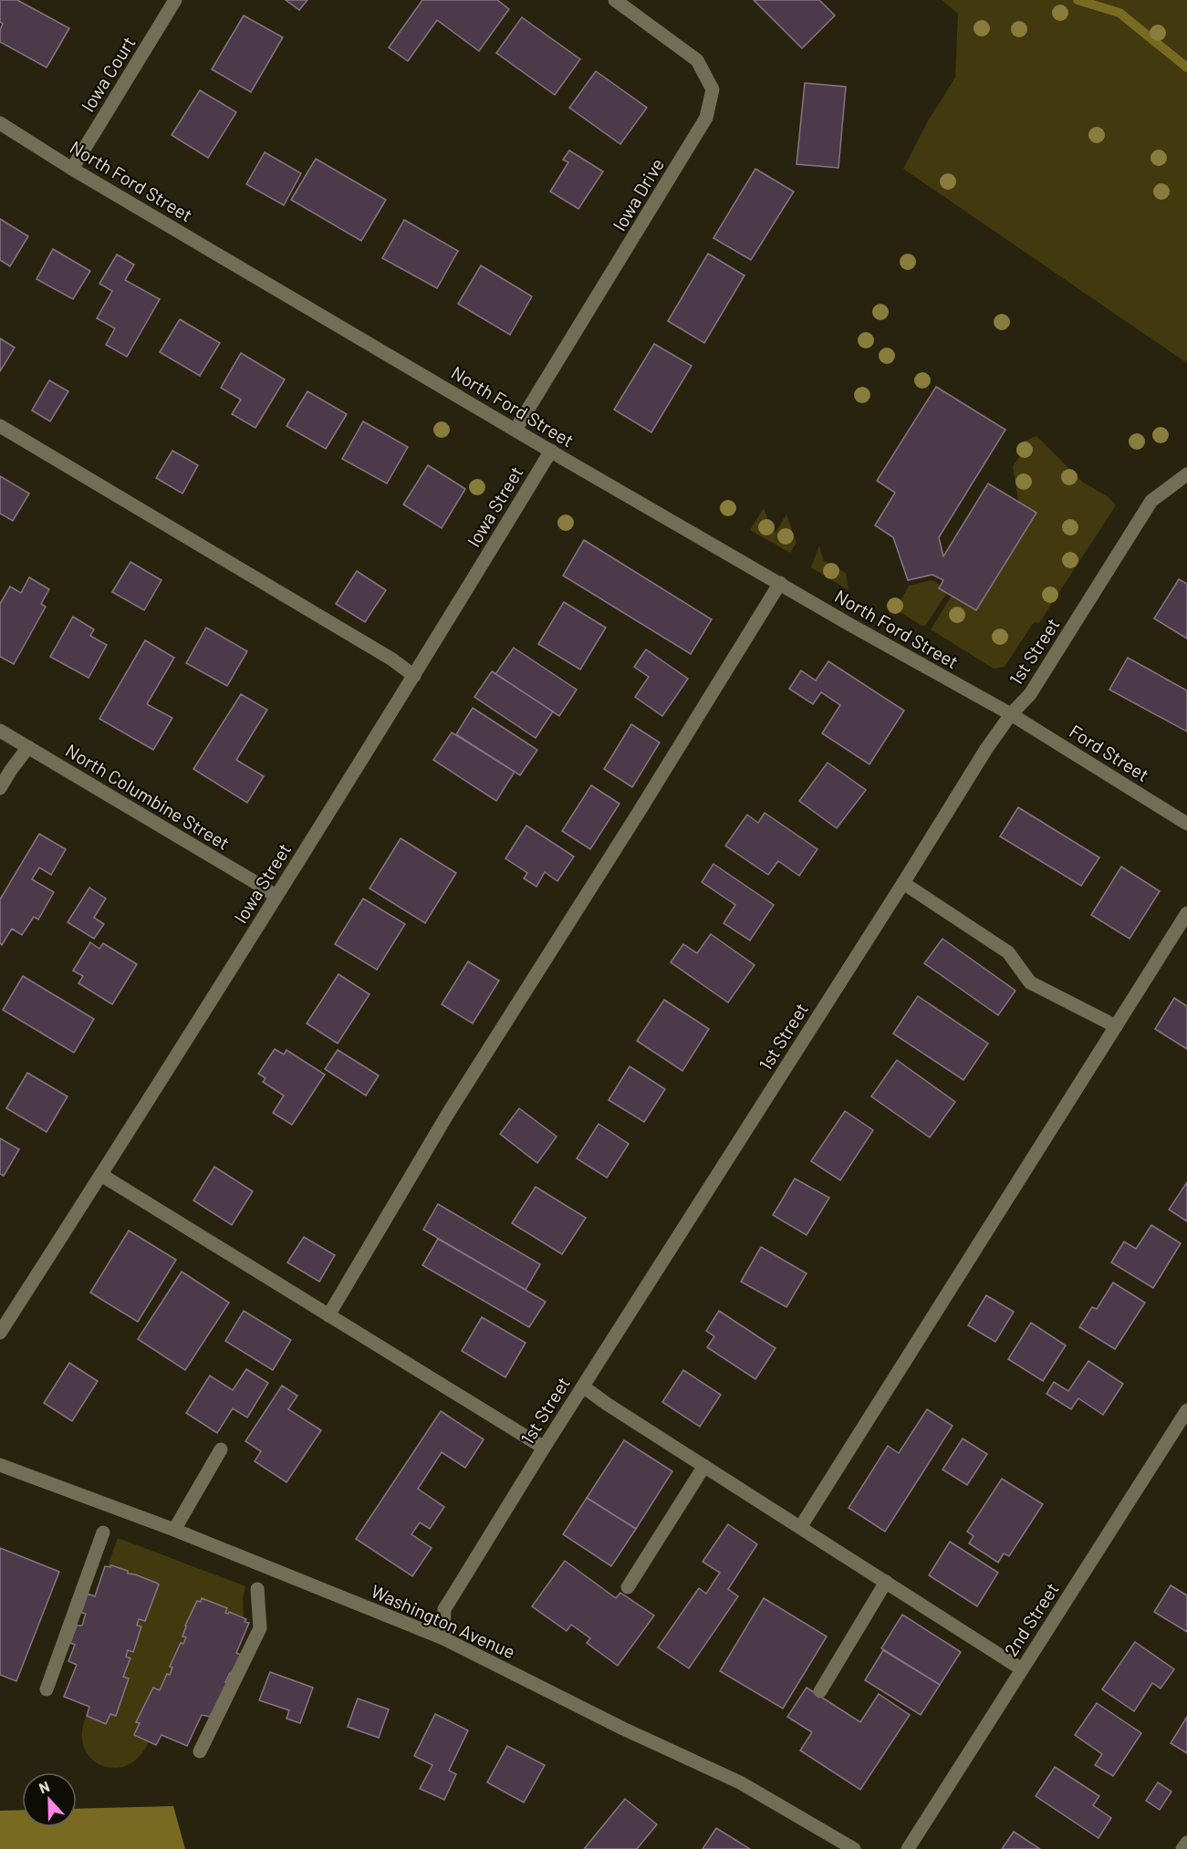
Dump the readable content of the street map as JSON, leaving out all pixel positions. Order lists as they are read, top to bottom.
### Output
{
  "streets": {
    "street": [
      "Iowa Court",
      "North Ford Street",
      "Iowa Drive",
      "Iowa Street",
      "1st Street",
      "Ford Street",
      "North Columbine Street",
      "2nd Street",
      "Washington Avenue"
    ]
  },
  "crossings": [
    ["Iowa Court", "North Ford Street"],
    ["North Ford Street", "Iowa Drive"],
    ["North Ford Street", "Iowa Street"],
    ["North Ford Street", "1st Street"],
    ["North Ford Street", "Ford Street"],
    ["Iowa Street", "North Columbine Street"],
    ["1st Street", "Ford Street"],
    ["1st Street", "Washington Avenue"]
  ],
  "north": "top"
}
